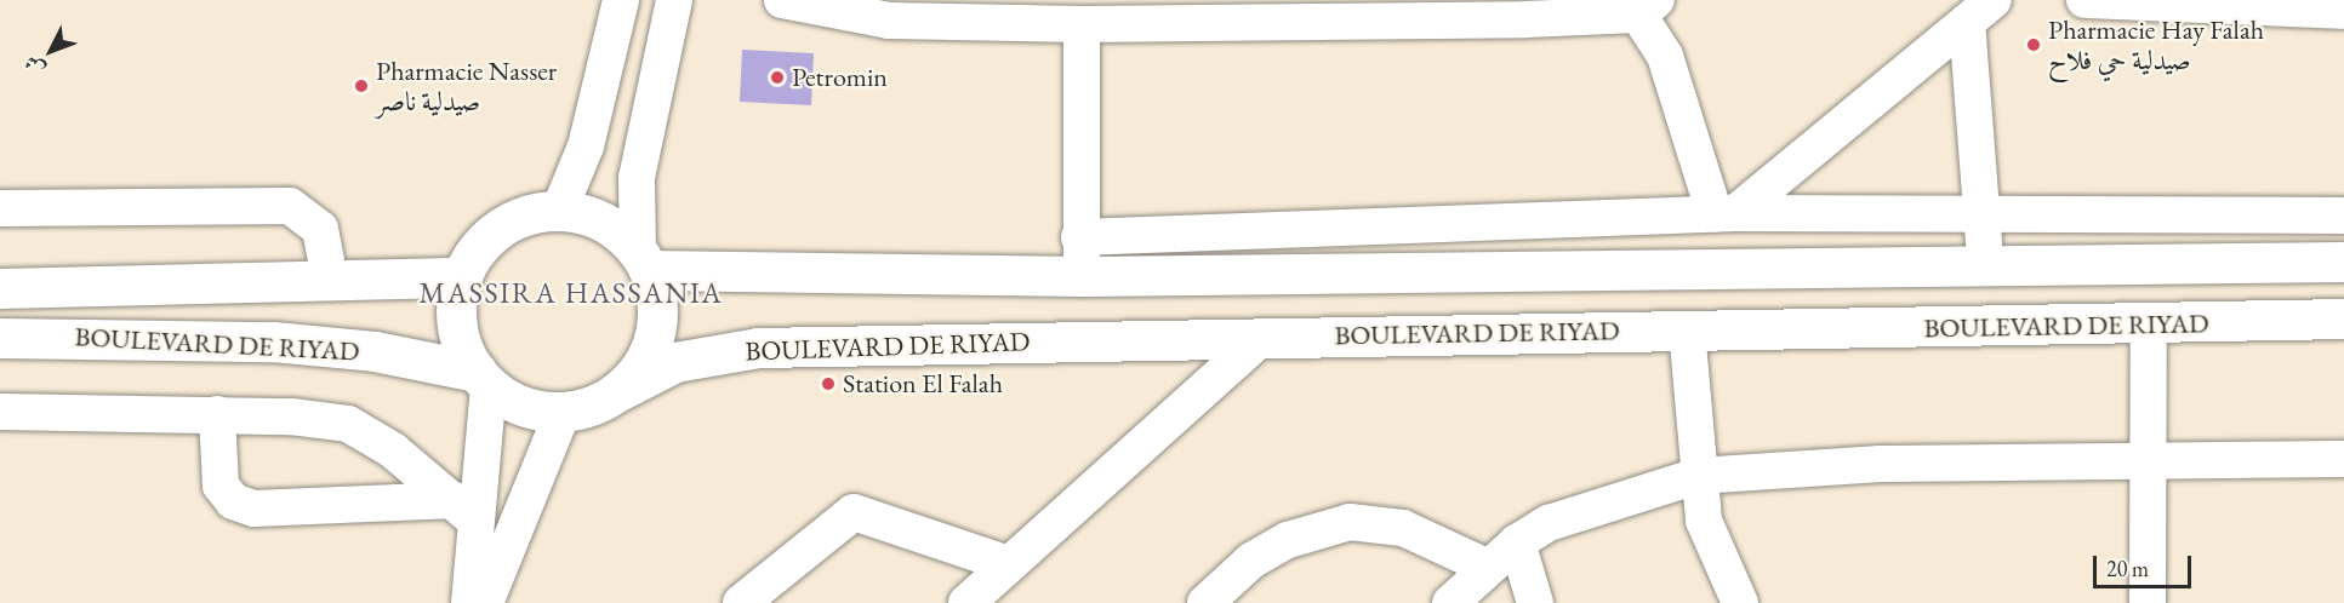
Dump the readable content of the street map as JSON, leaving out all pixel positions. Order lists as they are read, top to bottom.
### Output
{
  "streets": {
    "main road": ["BOULEVARD DE RIYAD"]
  },
  "districts": ["MASSIRA HASSANIA"],
  "places": [
    "Pharmacie Hay Falah صيدلية حي فلاح",
    "Petromin",
    "Pharmacie Nasser صيدلية ناصر",
    "Station El Falah"
  ],
  "scale_bar": "20 m",
  "north": "bottom left"
}
